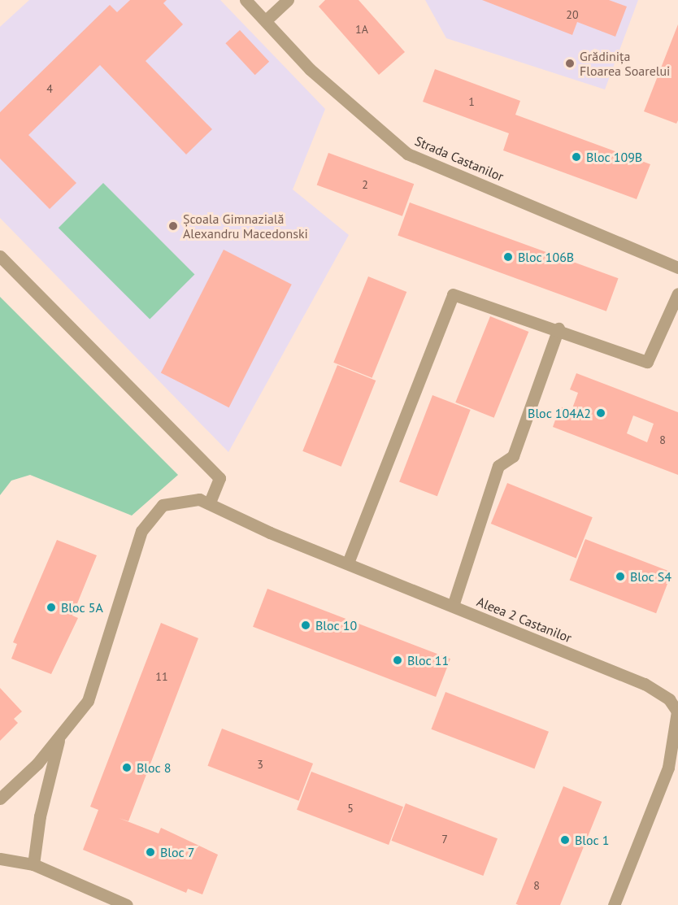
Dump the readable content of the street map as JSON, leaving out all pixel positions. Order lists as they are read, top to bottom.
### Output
{
  "streets": {
    "street": ["Strada Castanilor", "Aleea 2 Castanilor"]
  },
  "places": [
    "Grădinița Floarea Soarelui",
    "Bloc 109B",
    "Școala Gimnazială Alexandru Macedonski",
    "Bloc 106B",
    "Bloc 104A2",
    "Bloc S4",
    "Bloc 5A",
    "Bloc 10",
    "Bloc 11",
    "Bloc 8",
    "Bloc 1",
    "Bloc 7"
  ],
  "house_numbers": [
    "20",
    "1A",
    "4",
    "1",
    "2",
    "8",
    "11",
    "3",
    "5",
    "7",
    "8"
  ]
}
